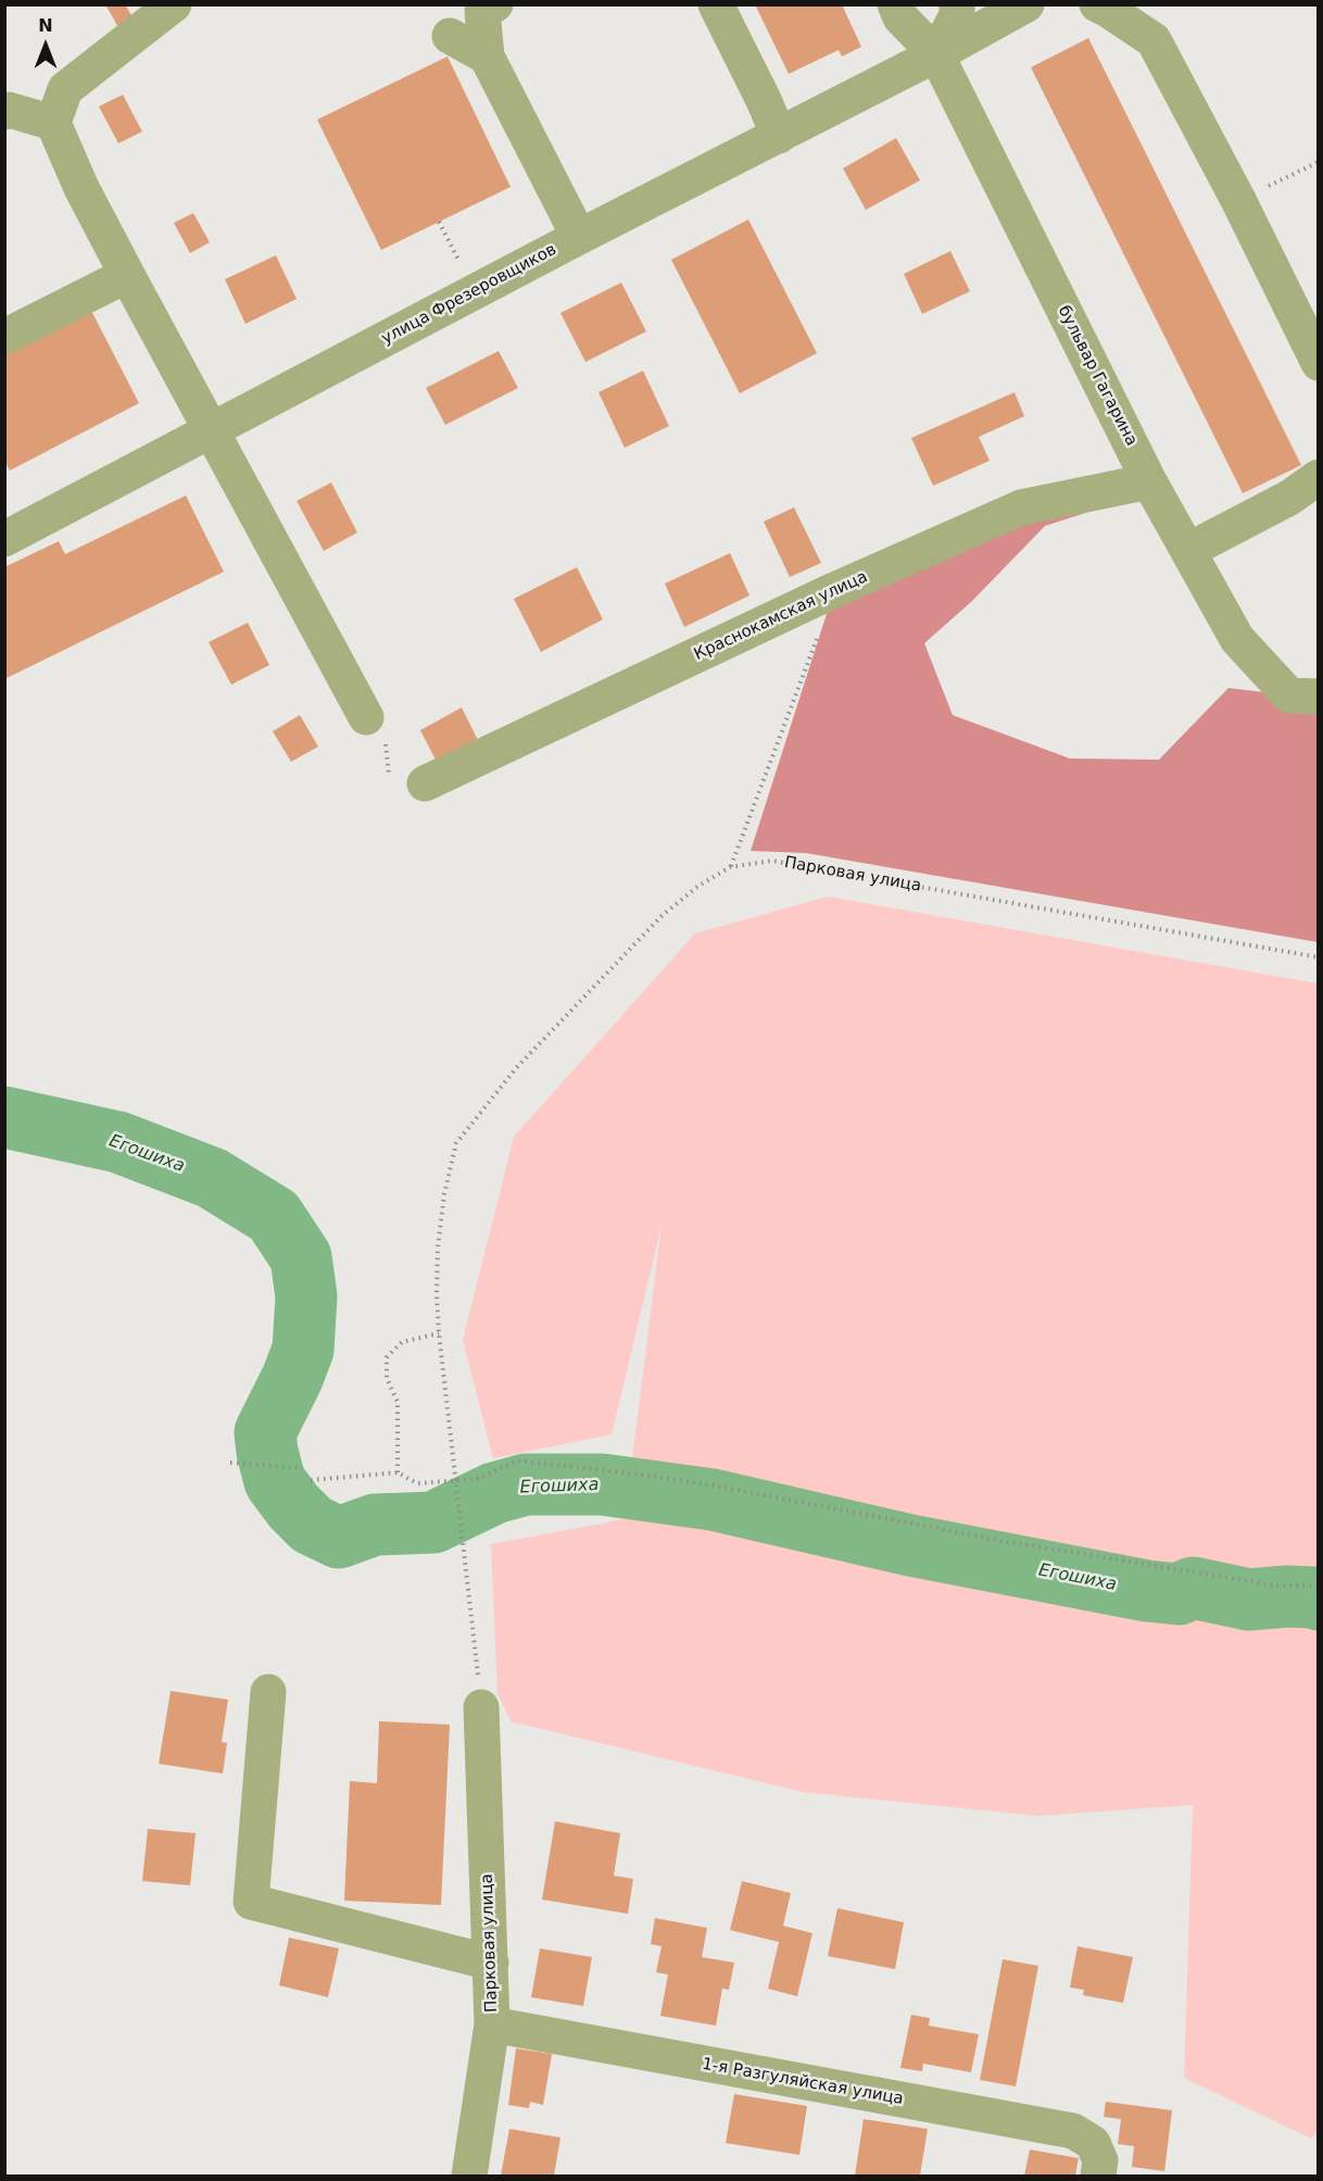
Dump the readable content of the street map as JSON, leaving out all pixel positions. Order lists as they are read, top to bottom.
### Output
{
  "streets": {
    "street": [
      "улица Фрезеровщиков",
      "бульвар Гагарина",
      "Краснокамская улица",
      "Парковая улица",
      "1-я Разгуляйская улица"
    ]
  },
  "crossings": [
    ["улица Фрезеровщиков", "бульвар Гагарина"],
    ["бульвар Гагарина", "Краснокамская улица"],
    ["Парковая улица", "1-я Разгуляйская улица"]
  ],
  "water": ["Егошиха"],
  "north": "top"
}
